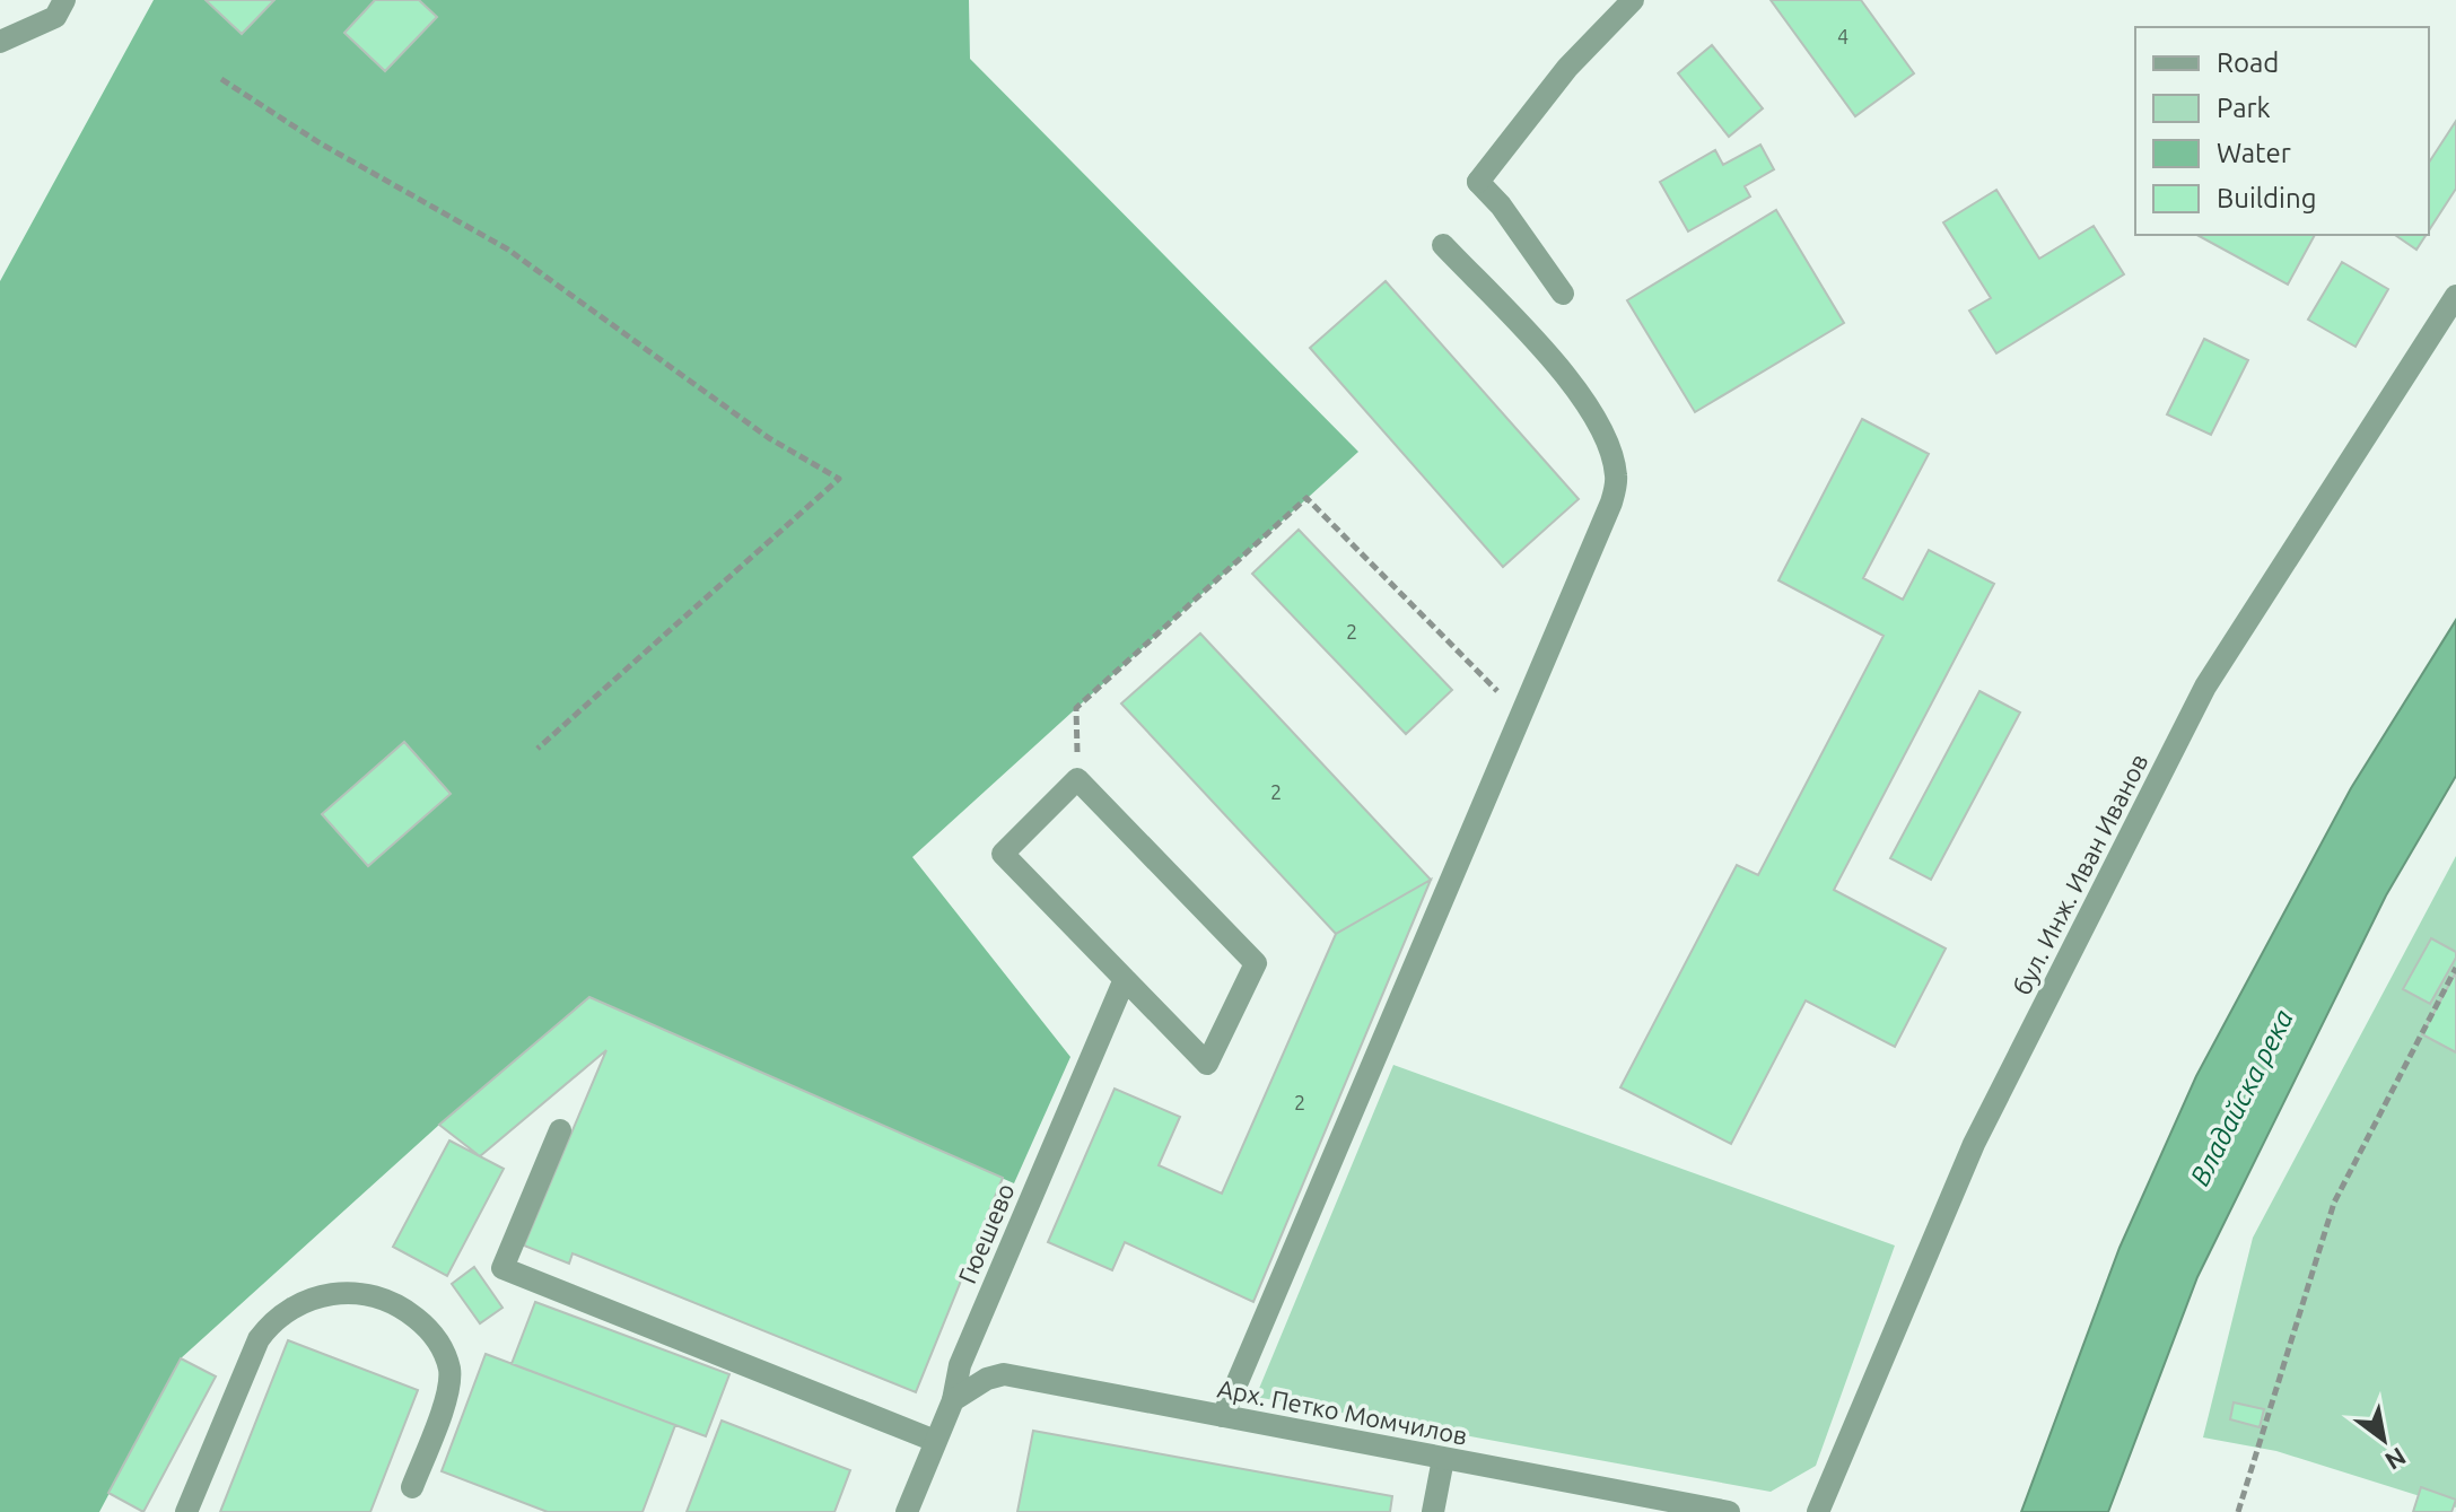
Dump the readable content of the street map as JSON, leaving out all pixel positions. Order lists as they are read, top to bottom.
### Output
{
  "streets": {
    "street": ["бул. Инж. Иван Иванов", "Гюешево", "Арх. Петко Момчилов"]
  },
  "crossings": [
    ["Гюешево", "Арх. Петко Момчилов"]
  ],
  "water": ["Владайска река"],
  "house_numbers": [
    "4",
    "2",
    "2",
    "2"
  ],
  "legend": [
    "Road",
    "Park",
    "Water",
    "Building"
  ],
  "north": "bottom right"
}
